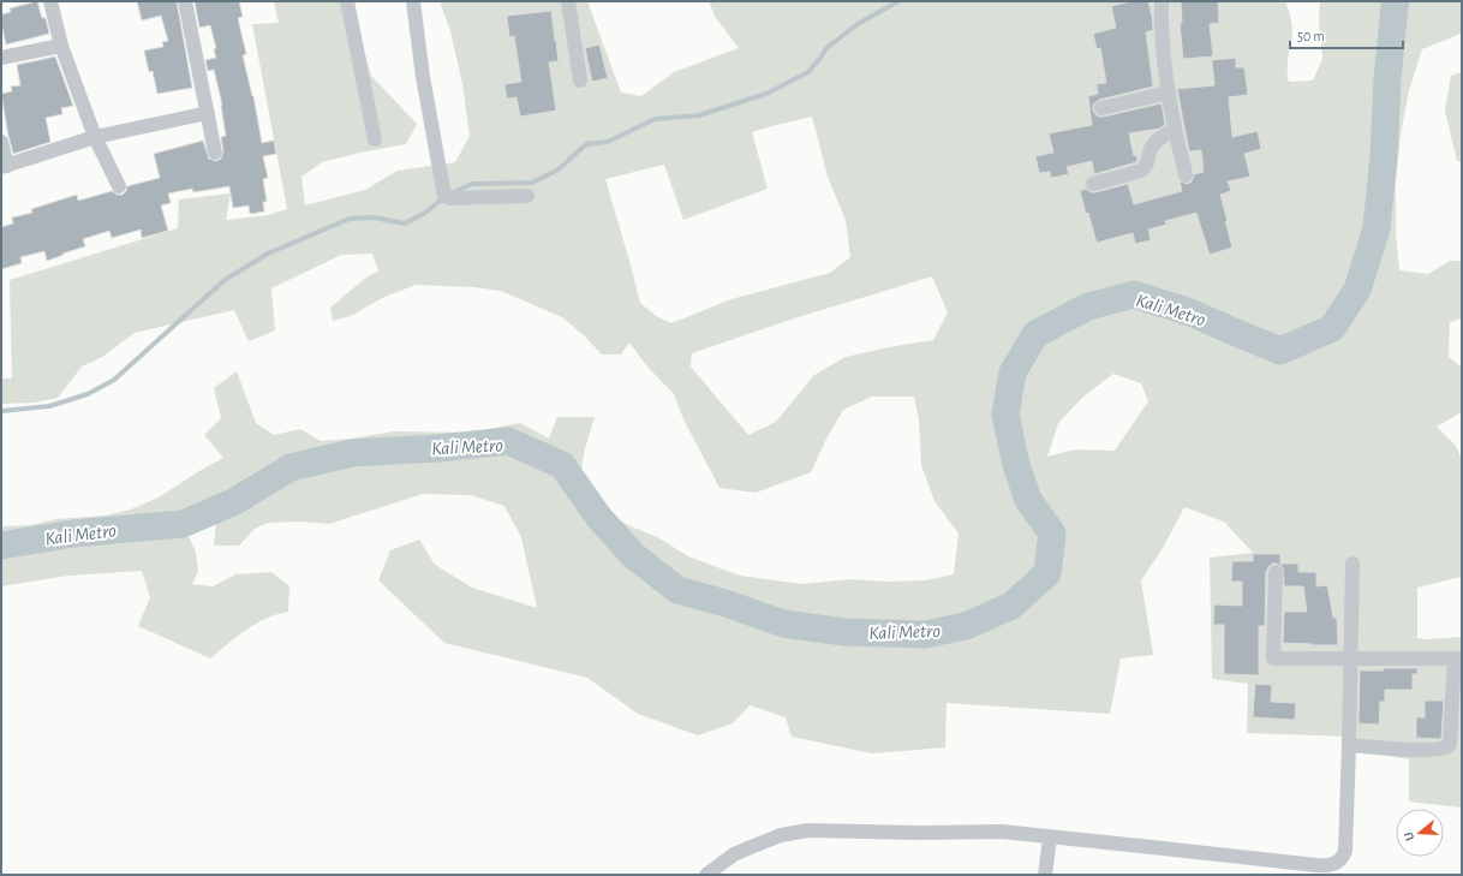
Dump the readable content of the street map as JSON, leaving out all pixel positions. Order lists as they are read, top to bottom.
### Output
{
  "water": ["Kali Metro"],
  "scale_bar": "50 m",
  "north": "left"
}
